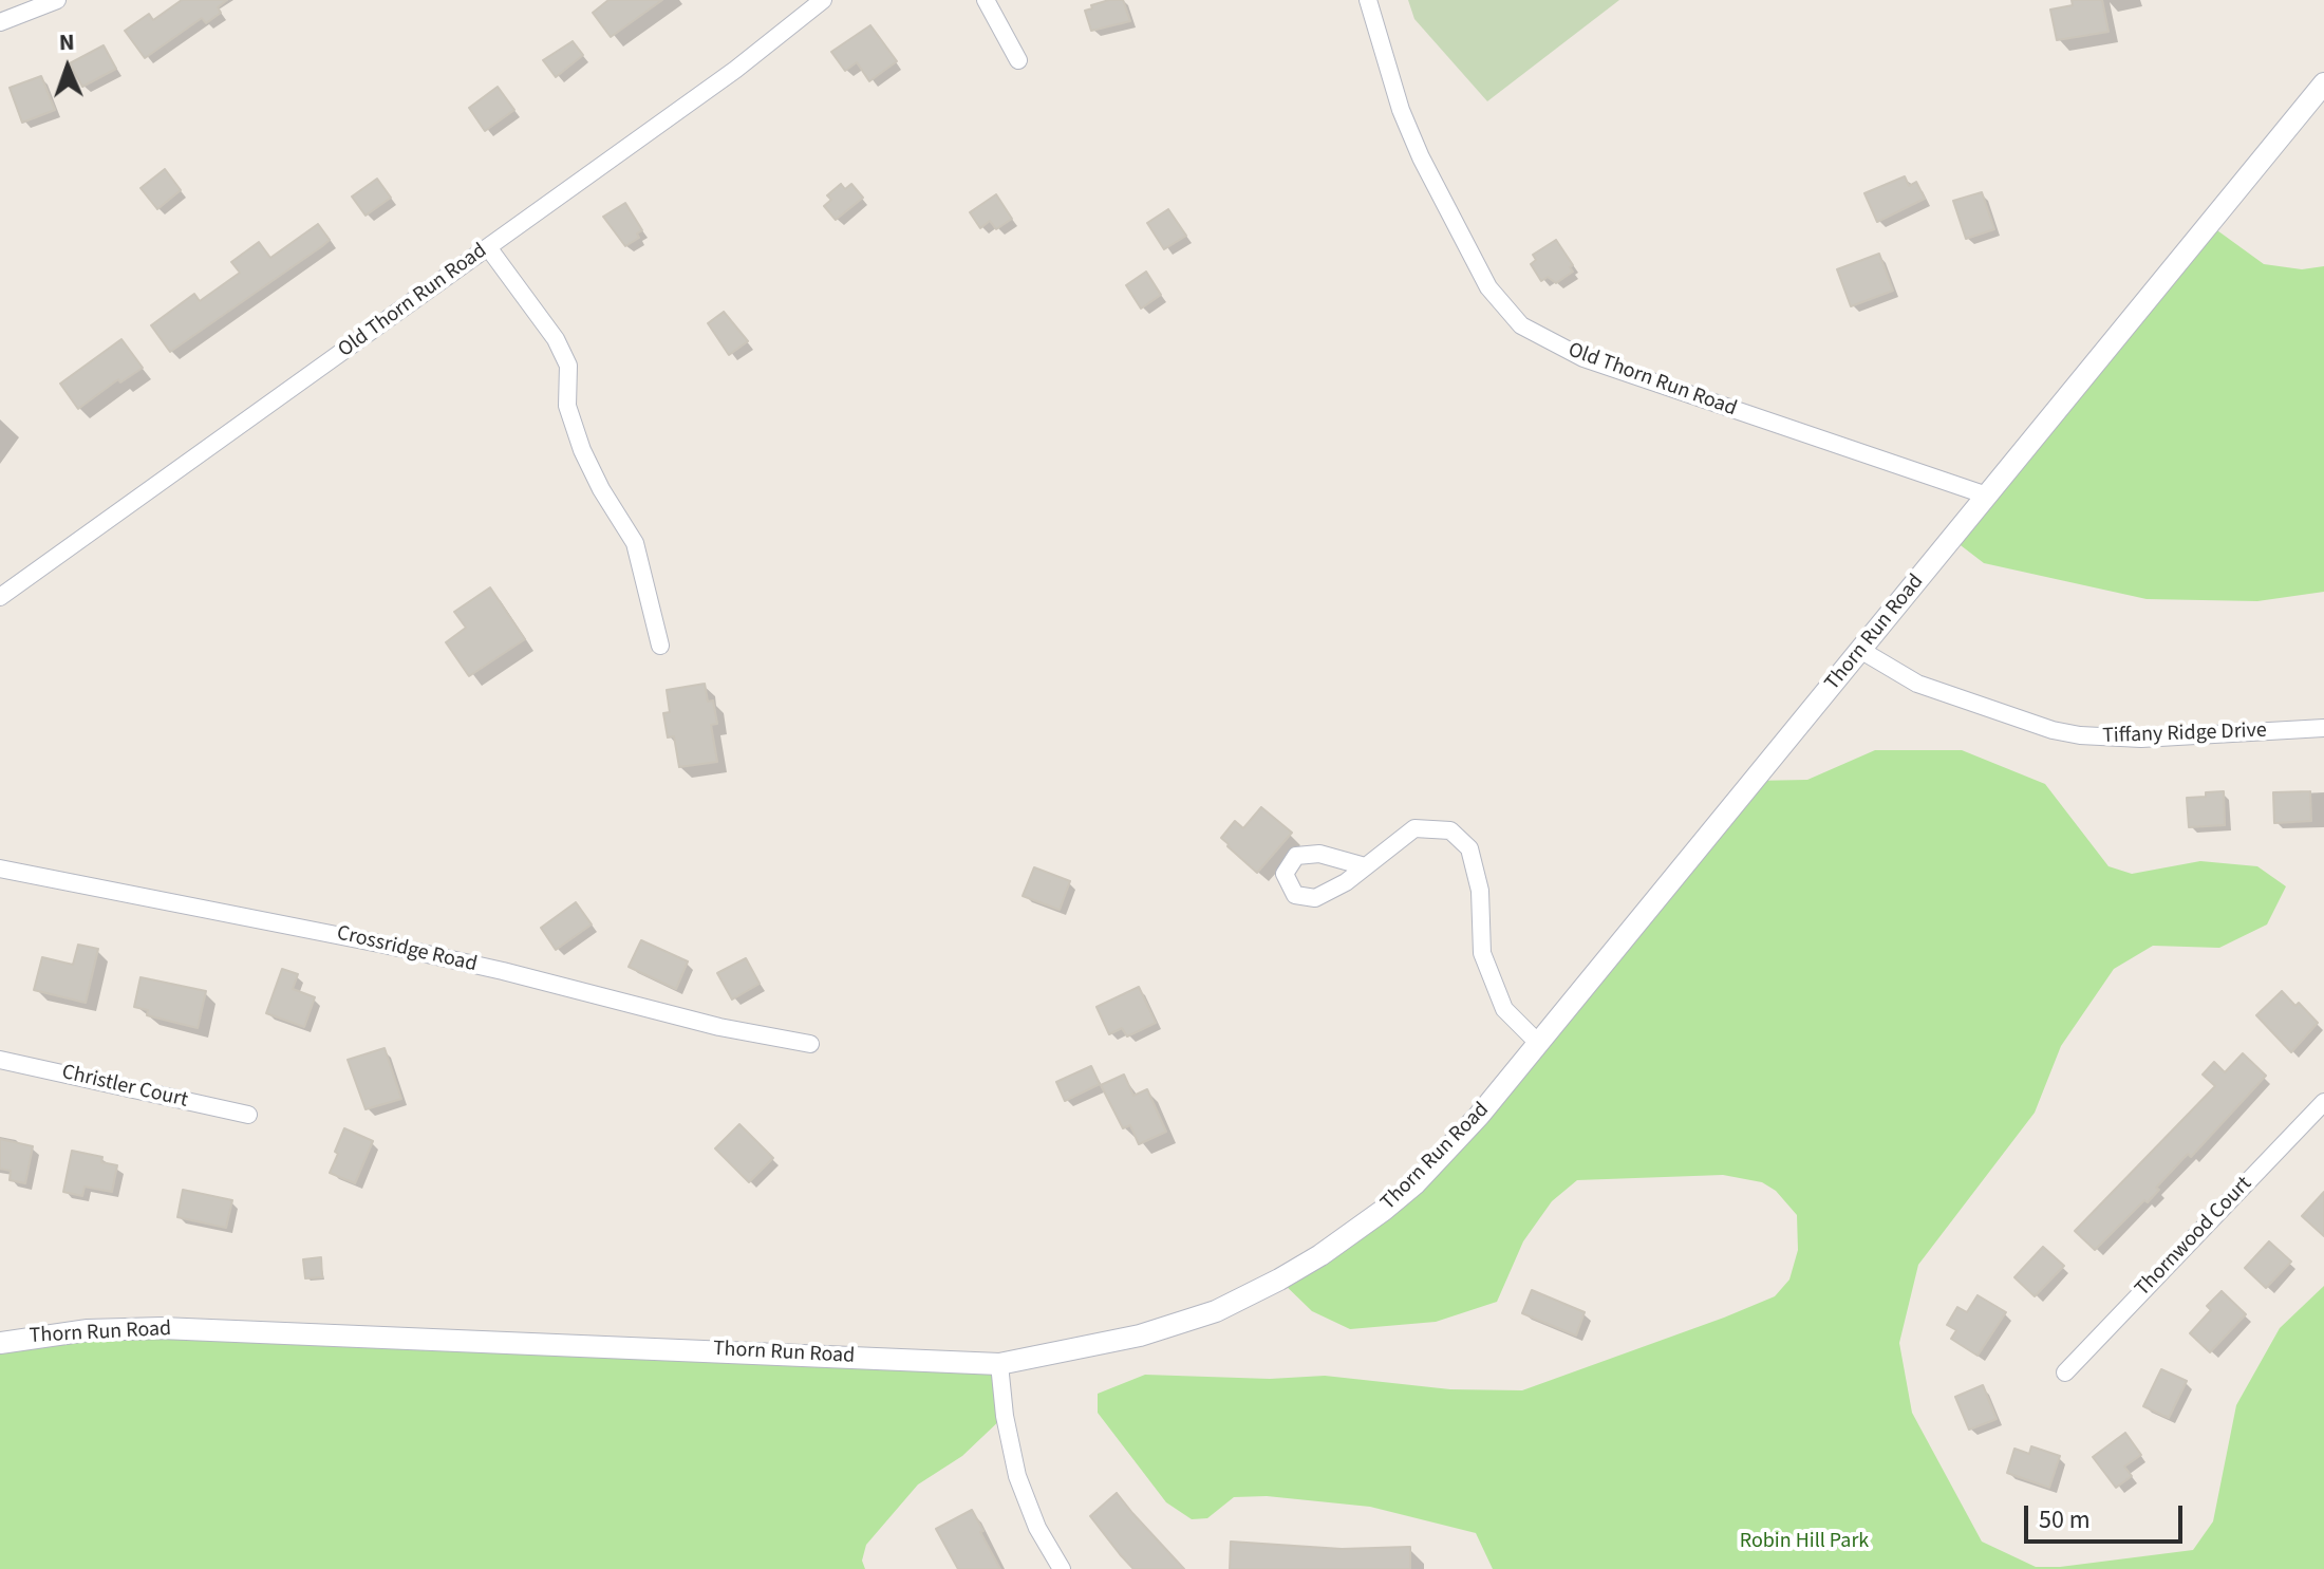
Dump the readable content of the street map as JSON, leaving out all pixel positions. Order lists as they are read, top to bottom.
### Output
{
  "streets": {
    "street": [
      "Old Thorn Run Road",
      "Thorn Run Road",
      "Tiffany Ridge Drive",
      "Crossridge Road",
      "Christler Court",
      "Thornwood Court"
    ]
  },
  "crossings": [
    ["Old Thorn Run Road", "Thorn Run Road"],
    ["Thorn Run Road", "Tiffany Ridge Drive"]
  ],
  "parks": ["Robin Hill Park"],
  "scale_bar": "50 m",
  "north": "top"
}
